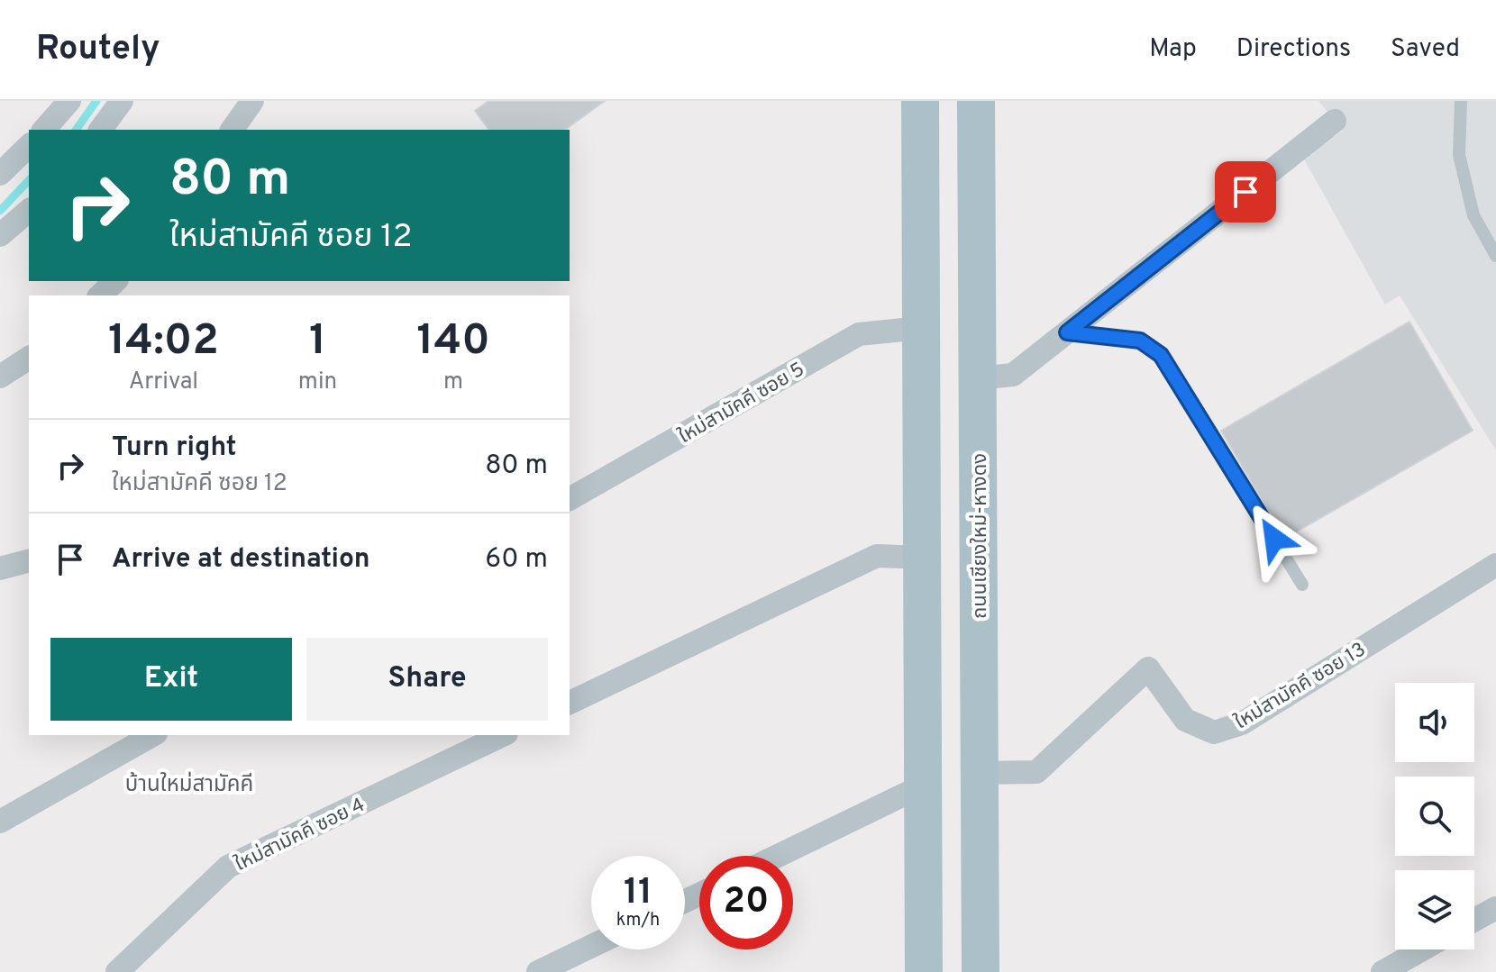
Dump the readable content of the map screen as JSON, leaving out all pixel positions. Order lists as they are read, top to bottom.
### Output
{
  "streets": {
    "main road": ["ถนนเชียงใหม่-หางดง"],
    "street": ["ใหม่สามัคคี ซอย 5", "ใหม่สามัคคี ซอย 13", "ใหม่สามัคคี ซอย 4"]
  },
  "crossings": [
    ["ถนนเชียงใหม่-หางดง", "ใหม่สามัคคี ซอย 13"]
  ],
  "districts": ["บ้านใหม่สามัคคี"],
  "page": {
    "header": "Routely",
    "nav": ["Map", "Directions", "Saved"],
    "turn": ["80 m", "ใหม่สามัคคี ซอย 12"],
    "eta": [
      "14:02",
      "Arrival",
      "1",
      "min",
      "140",
      "m"
    ],
    "list": [
      {
        "name": "Turn right",
        "note": "ใหม่สามัคคี ซอย 12",
        "value": "80 m"
      },
      {
        "name": "Arrive at destination",
        "value": "60 m"
      }
    ],
    "buttons": ["Exit", "Share"],
    "speed": "11 km/h",
    "limit": "20"
  }
}
